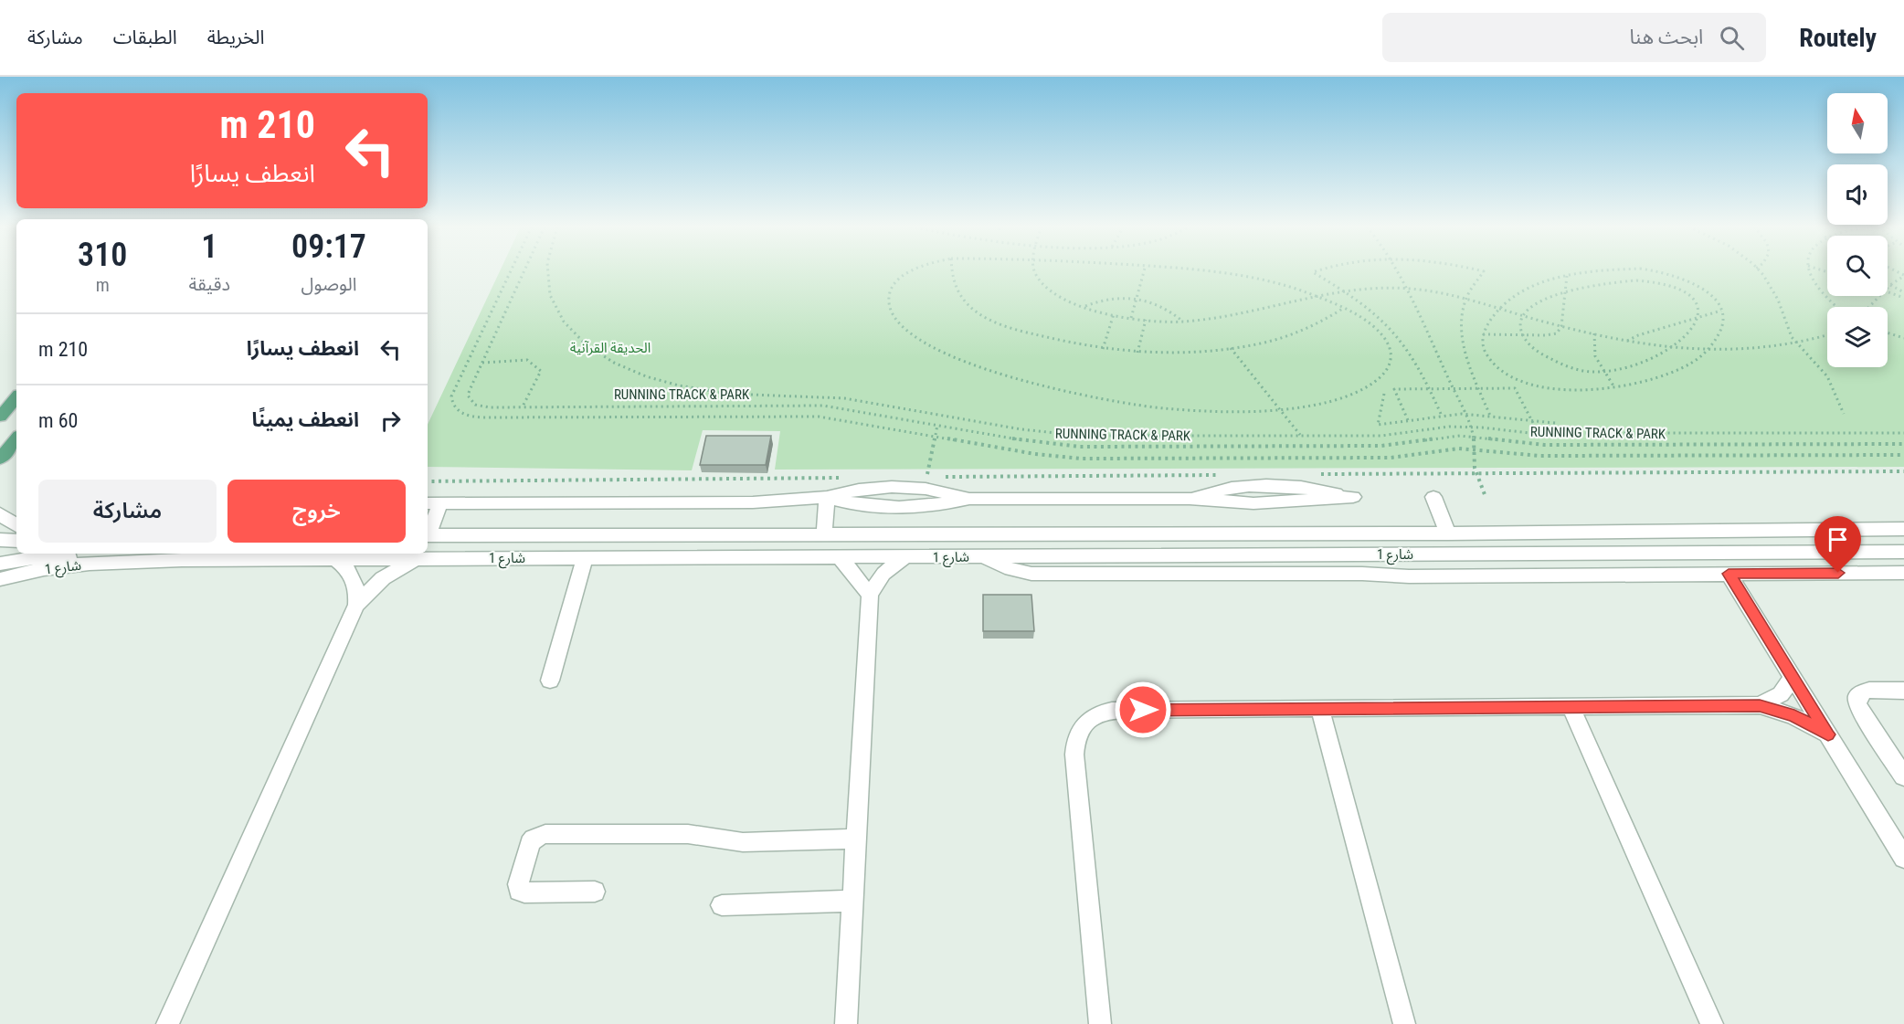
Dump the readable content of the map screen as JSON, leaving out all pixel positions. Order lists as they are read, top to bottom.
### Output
{
  "streets": {
    "street": ["شارع 1"],
    "path": ["RUNNING TRACK & PARK"]
  },
  "parks": ["الحديقة القرآنية"],
  "north": "top",
  "page": {
    "header": "Routely",
    "search": "ابحث هنا",
    "nav": ["الخريطة", "الطبقات", "مشاركة"],
    "turn": ["210 m", "انعطف يسارًا"],
    "eta": [
      "09:17",
      "الوصول",
      "1",
      "دقيقة",
      "310",
      "m"
    ],
    "list": [
      {
        "name": "انعطف يسارًا",
        "value": "210 m"
      },
      {
        "name": "انعطف يمينًا",
        "value": "60 m"
      }
    ],
    "buttons": ["خروج", "مشاركة"]
  }
}
